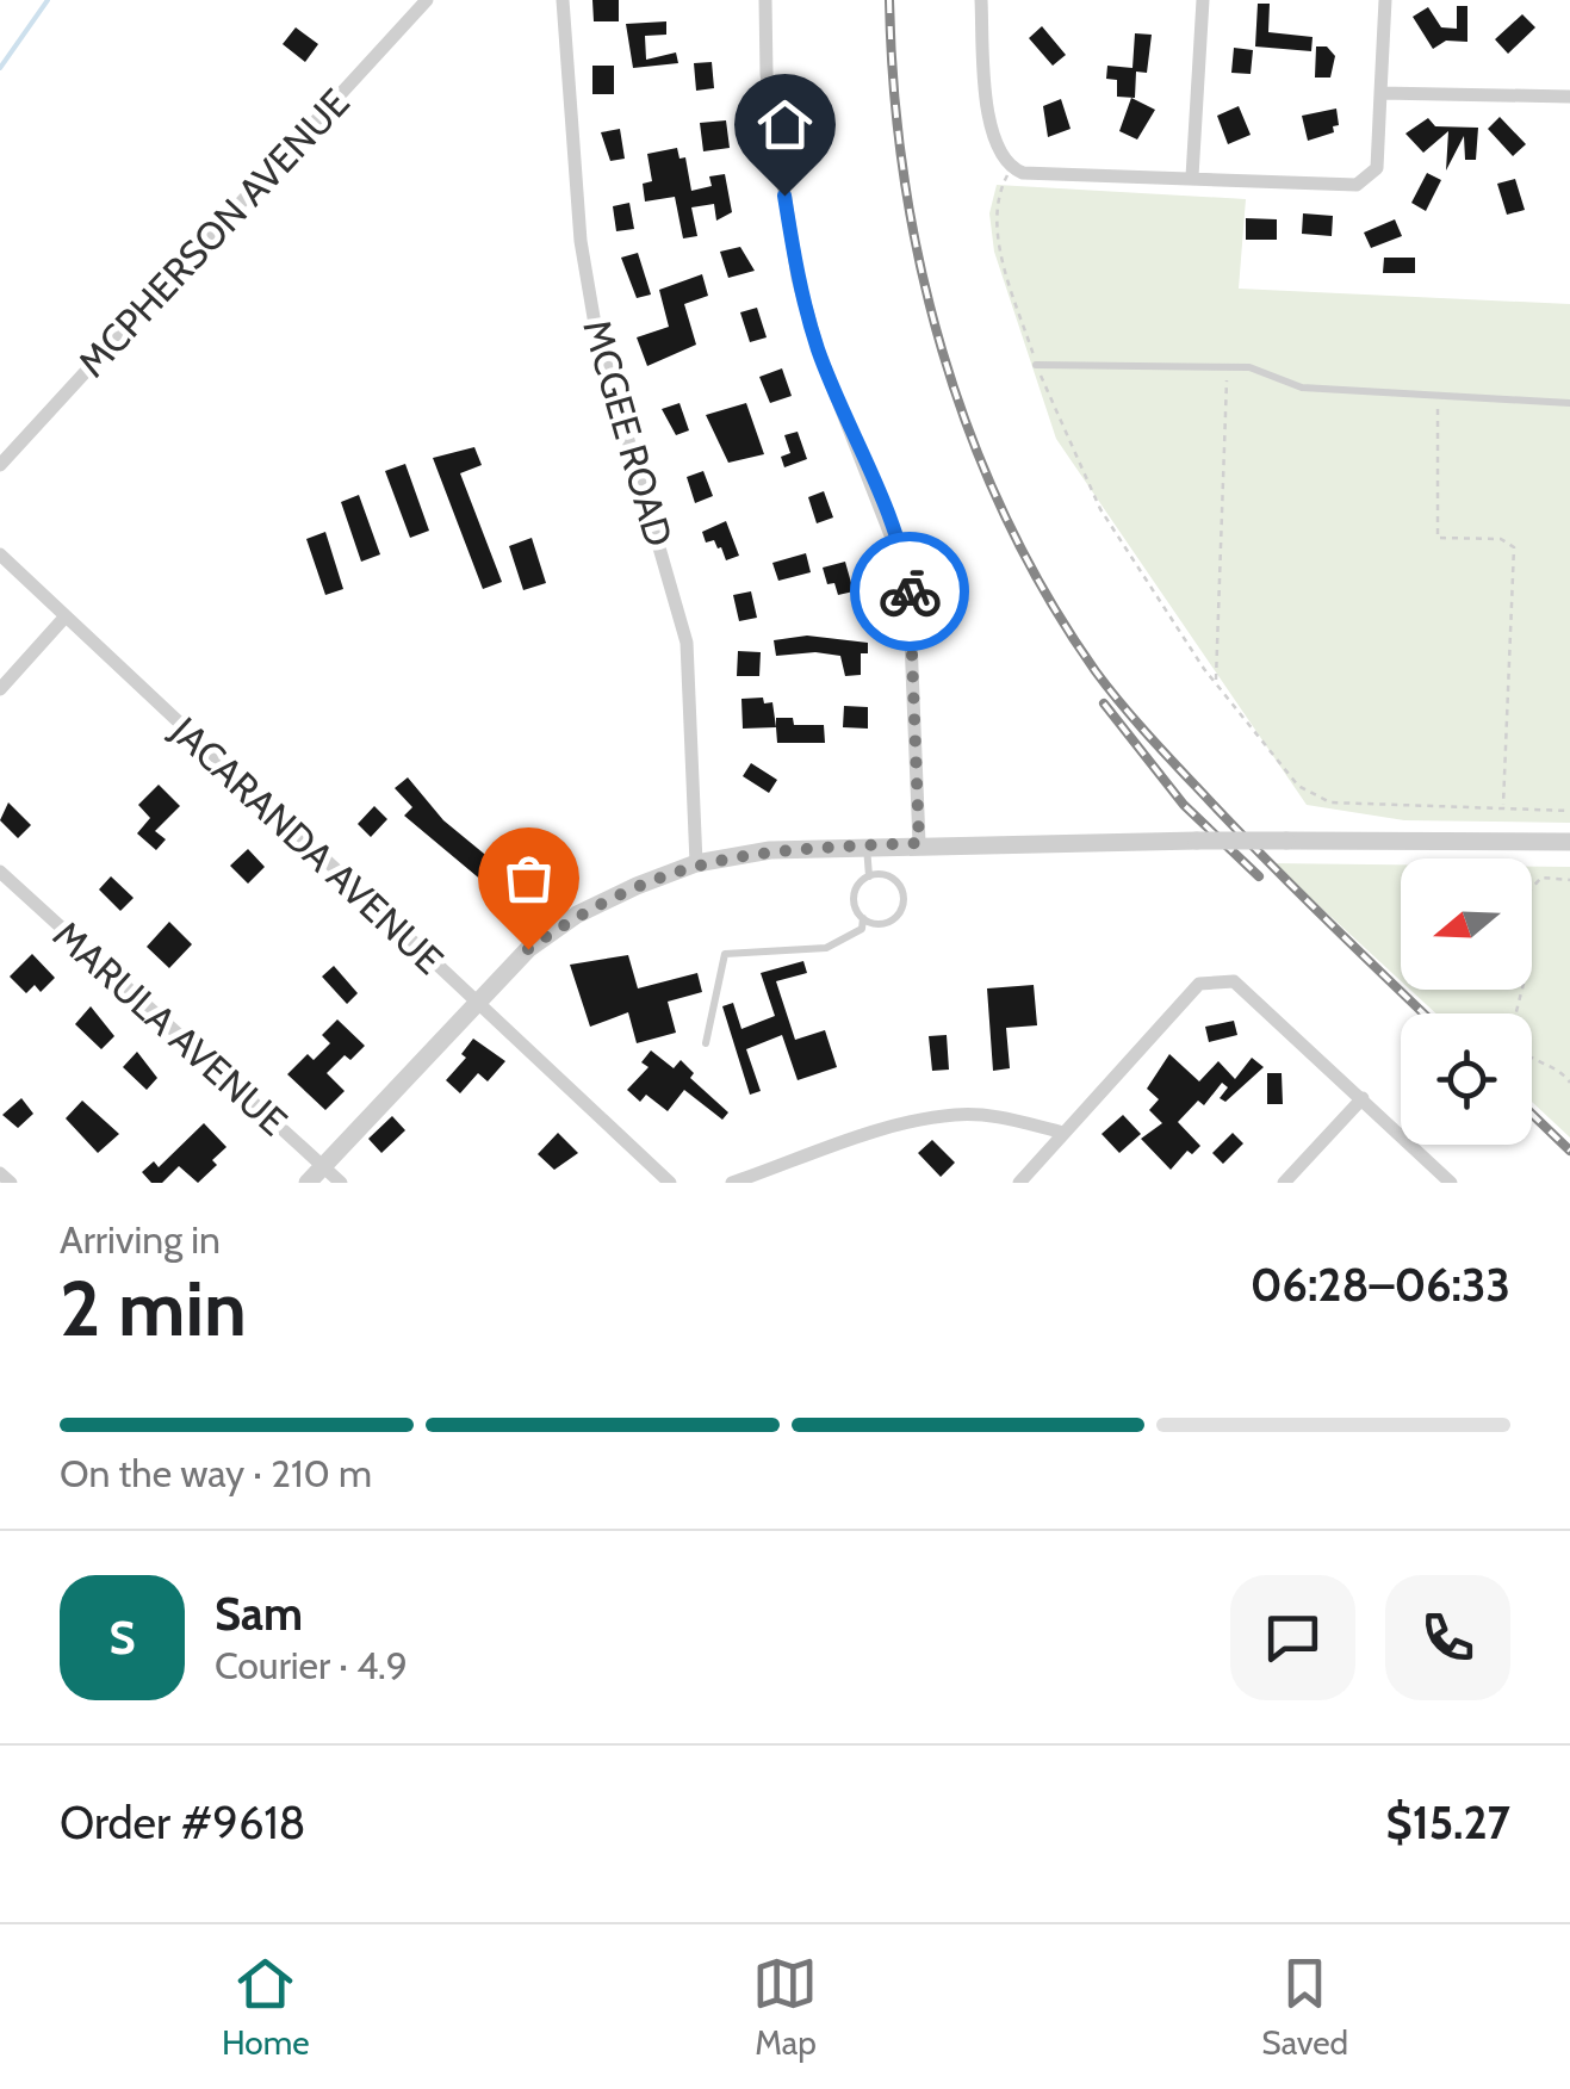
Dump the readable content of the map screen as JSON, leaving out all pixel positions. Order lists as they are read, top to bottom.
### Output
{
  "streets": {
    "street": [
      "MCPHERSON AVENUE",
      "MCGEE ROAD",
      "JACARANDA AVENUE",
      "MARULA AVENUE"
    ]
  },
  "north": "left",
  "page": {
    "heading": ["2 min", "Arriving in", "06:28–06:33"],
    "panel": [
      "Sam",
      "Courier · 4.9",
      "Order #9618",
      "$15.27"
    ],
    "bar": "On the way · 210 m",
    "round": "S",
    "tabs": ["Home", "Map", "Saved"]
  }
}
